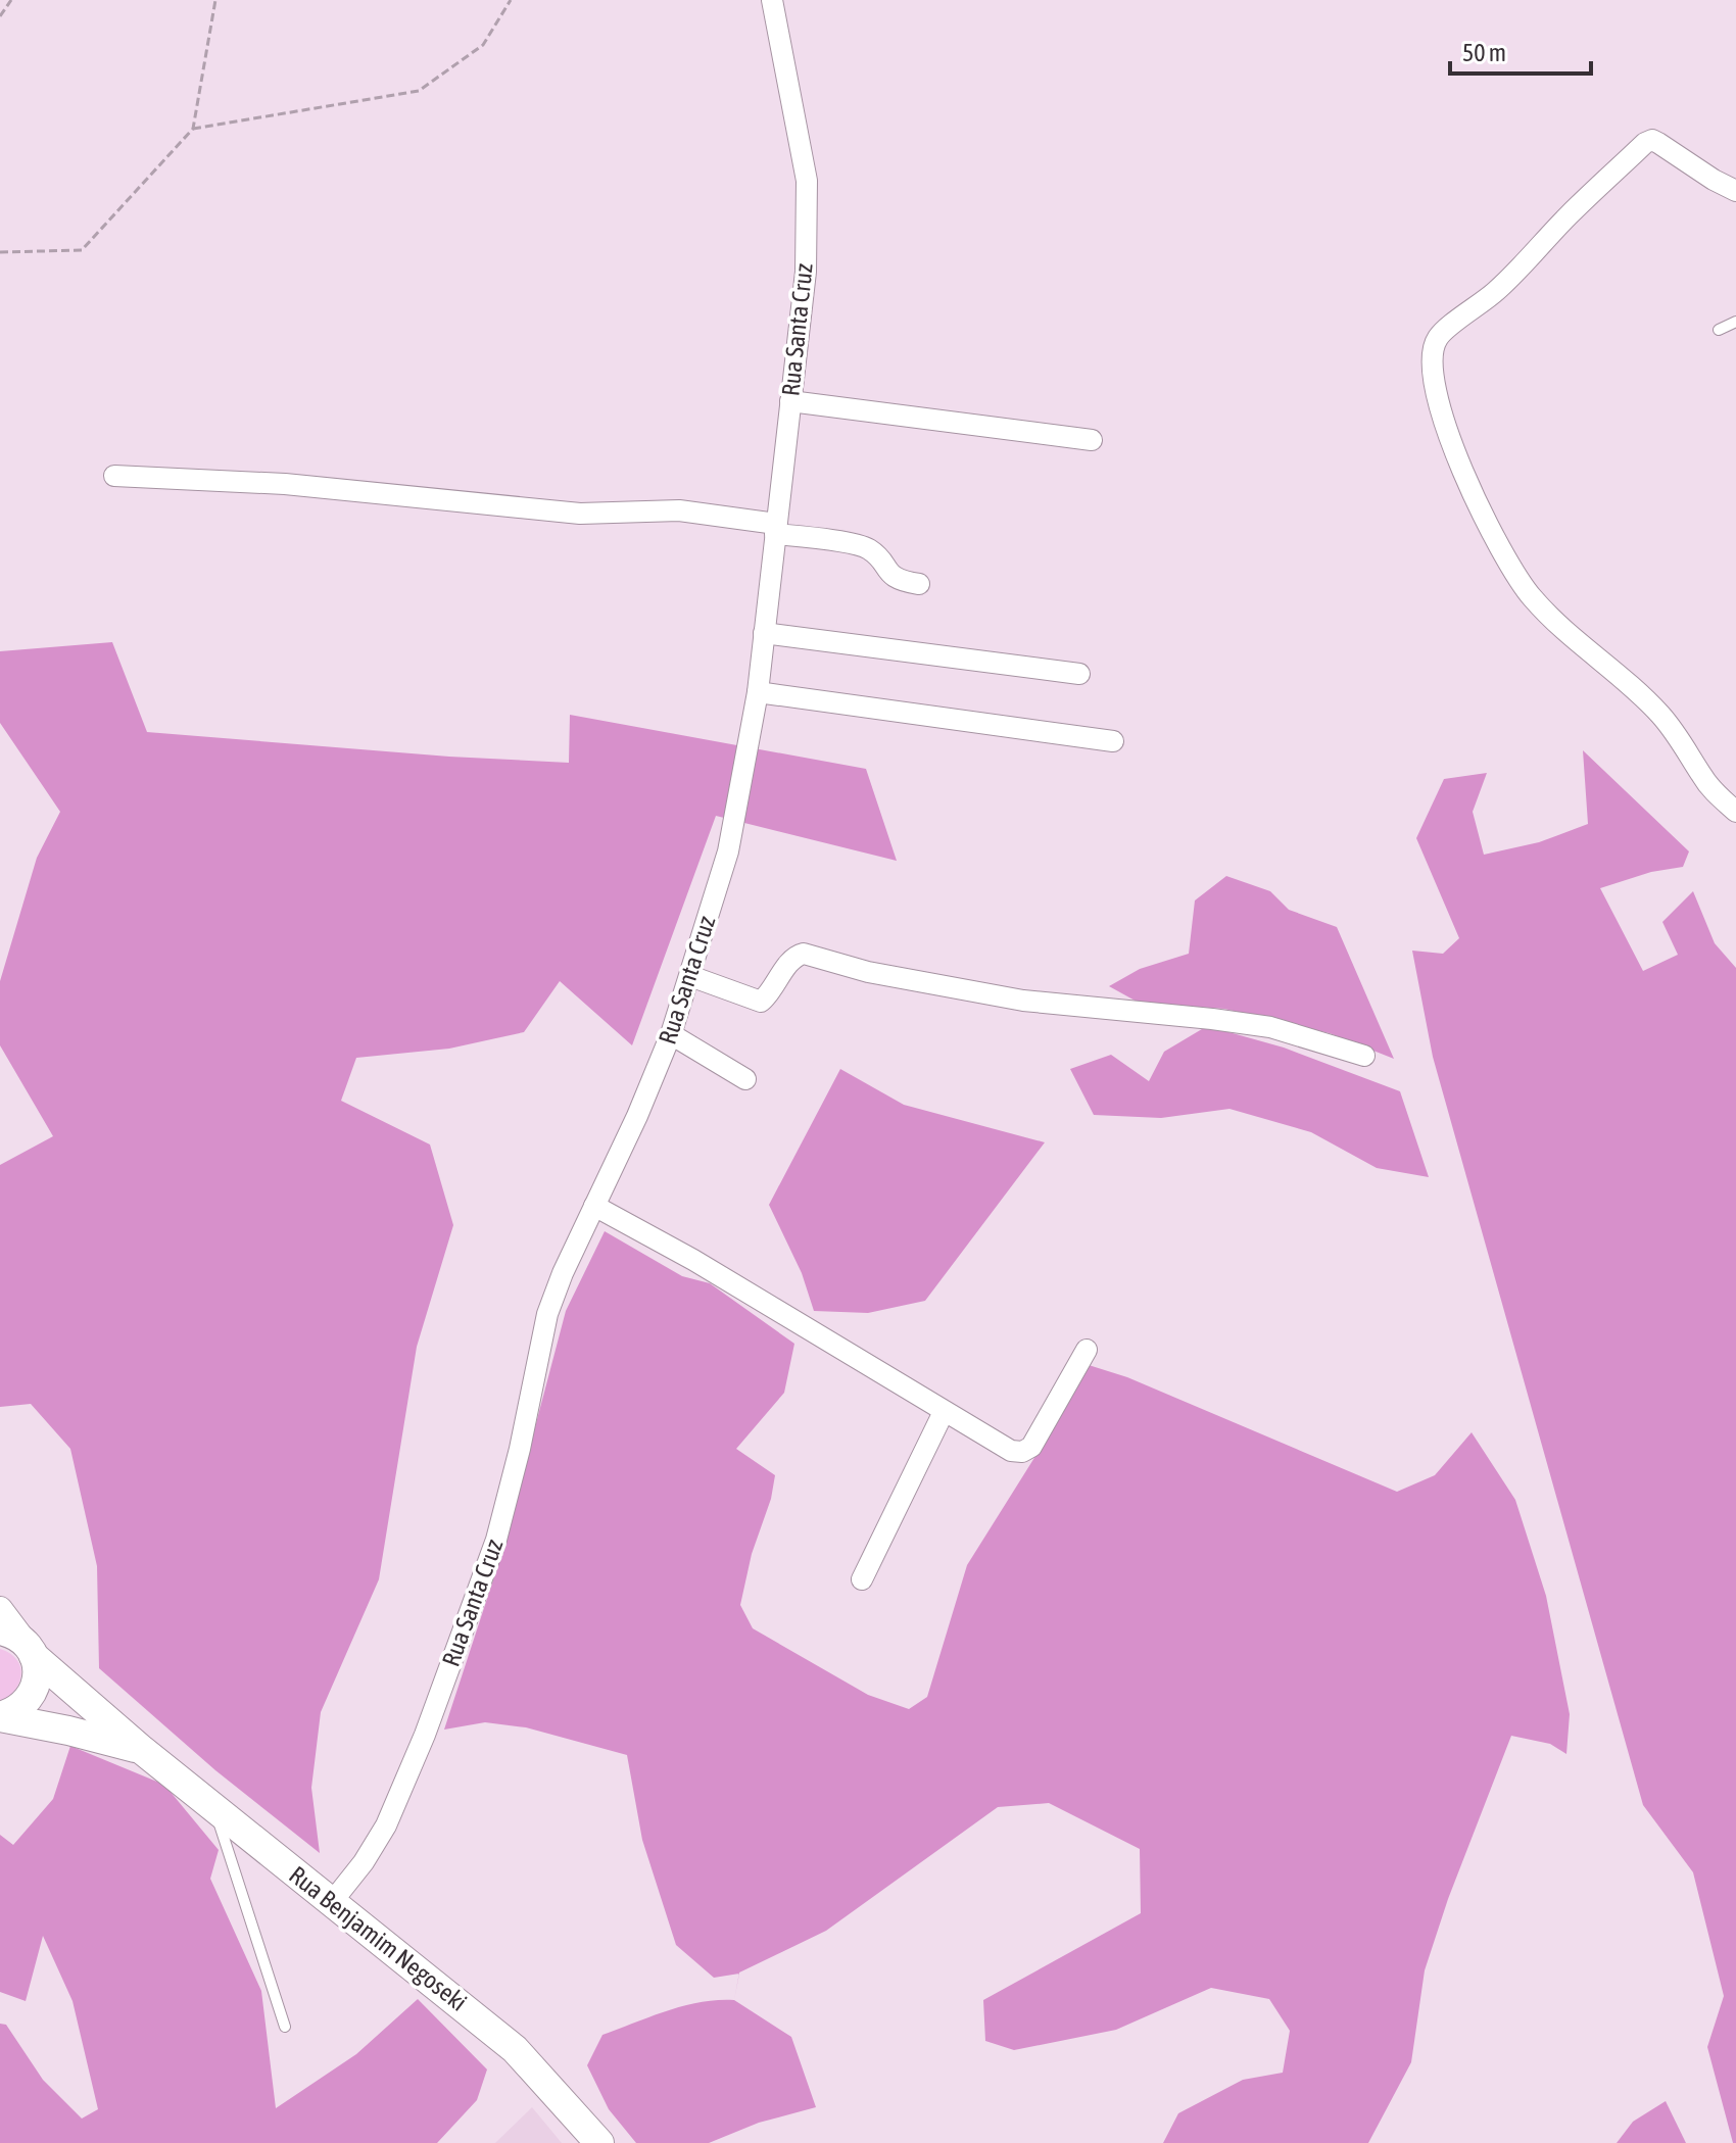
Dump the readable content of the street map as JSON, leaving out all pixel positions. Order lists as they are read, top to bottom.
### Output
{
  "streets": {
    "main road": ["Rua Benjamim Negoseki"],
    "street": ["Rua Santa Cruz"]
  },
  "crossings": [
    ["Rua Santa Cruz", "Rua Benjamim Negoseki"]
  ],
  "scale_bar": "50 m"
}
